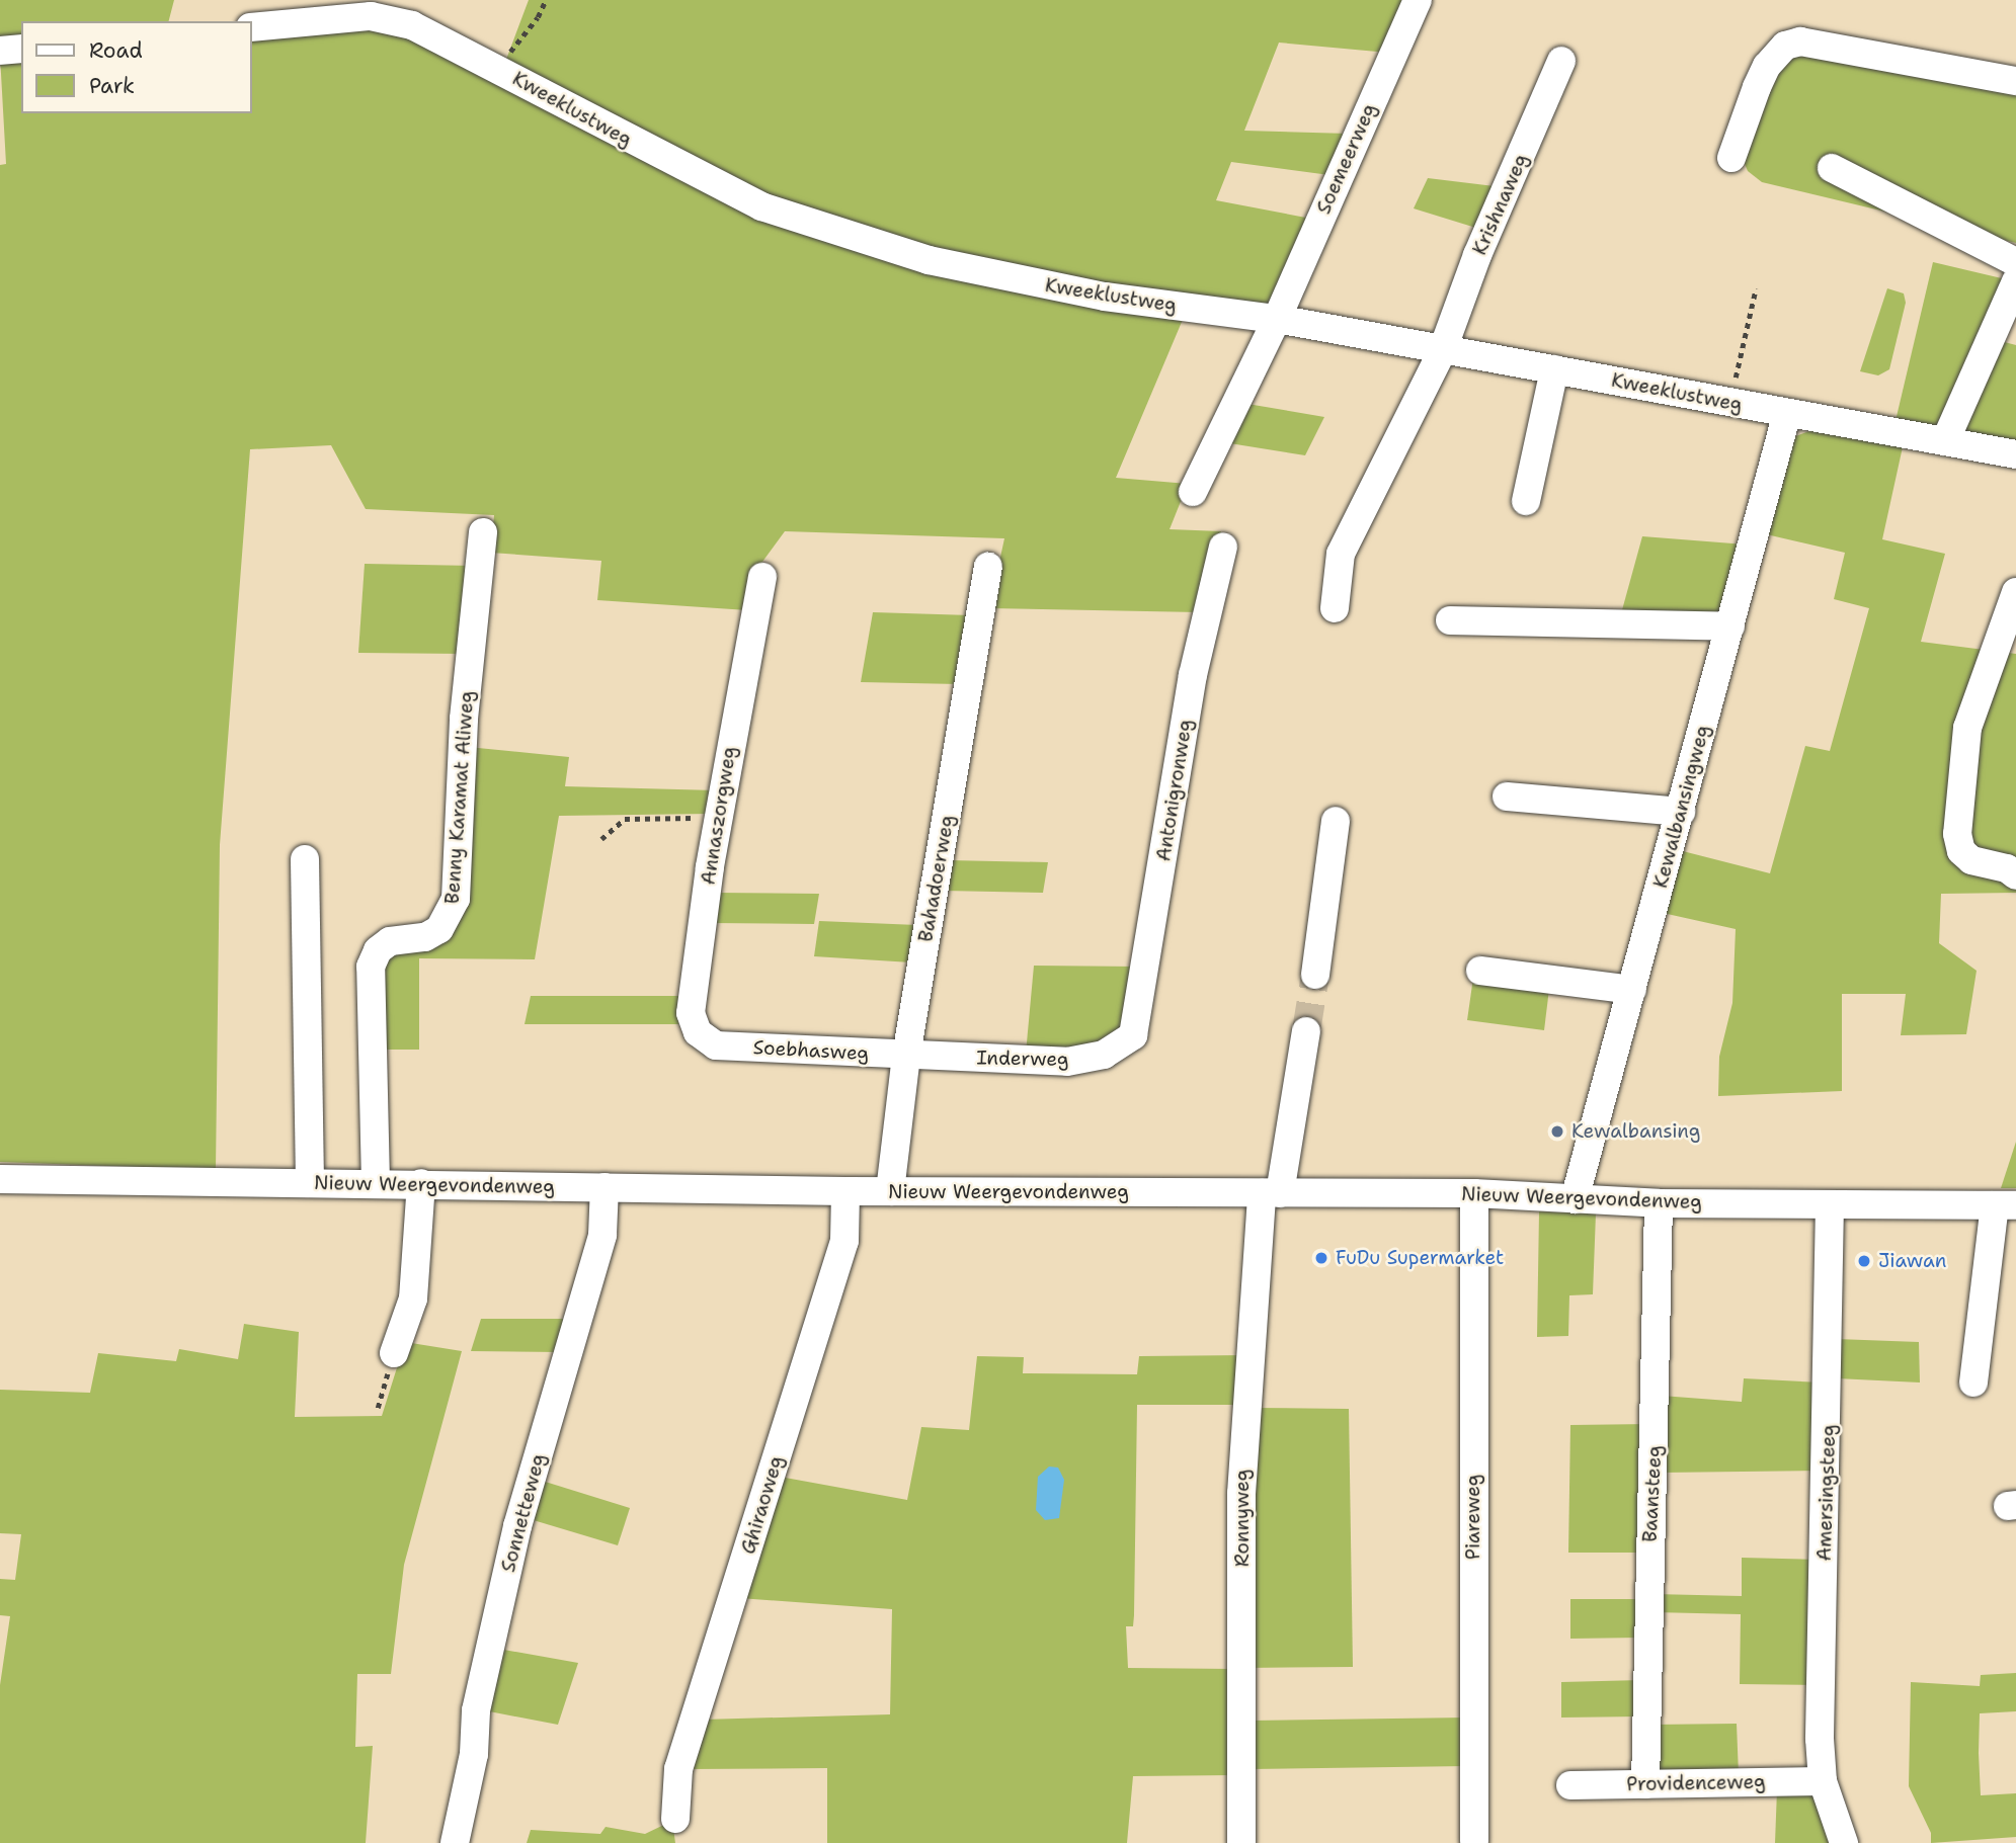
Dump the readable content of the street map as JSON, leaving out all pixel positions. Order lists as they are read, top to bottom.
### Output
{
  "streets": {
    "street": [
      "Kweeklustweg",
      "Soemeerweg",
      "Krishnaweg",
      "Antonigronweg",
      "Benny Karamat Aliweg",
      "Kewalbansingweg",
      "Annaszorgweg",
      "Bahadoerweg",
      "Soebhasweg",
      "Inderweg",
      "Nieuw Weergevondenweg",
      "Amersingsteeg",
      "Baansteeg",
      "Ghiraoweg",
      "Sonnetteweg",
      "Piareweg",
      "Ronnyweg",
      "Providenceweg"
    ]
  },
  "crossings": [
    ["Kweeklustweg", "Soemeerweg"],
    ["Kweeklustweg", "Krishnaweg"],
    ["Kweeklustweg", "Kewalbansingweg"],
    ["Antonigronweg", "Inderweg"],
    ["Benny Karamat Aliweg", "Nieuw Weergevondenweg"],
    ["Kewalbansingweg", "Nieuw Weergevondenweg"],
    ["Annaszorgweg", "Soebhasweg"],
    ["Bahadoerweg", "Soebhasweg"],
    ["Bahadoerweg", "Inderweg"],
    ["Bahadoerweg", "Nieuw Weergevondenweg"],
    ["Soebhasweg", "Inderweg"],
    ["Nieuw Weergevondenweg", "Amersingsteeg"],
    ["Nieuw Weergevondenweg", "Baansteeg"],
    ["Nieuw Weergevondenweg", "Ghiraoweg"],
    ["Nieuw Weergevondenweg", "Sonnetteweg"],
    ["Nieuw Weergevondenweg", "Piareweg"],
    ["Nieuw Weergevondenweg", "Ronnyweg"],
    ["Amersingsteeg", "Providenceweg"],
    ["Baansteeg", "Providenceweg"]
  ],
  "places": ["Kewalbansing", "FuDu Supermarket", "Jiawan"],
  "legend": ["Road", "Park"]
}
